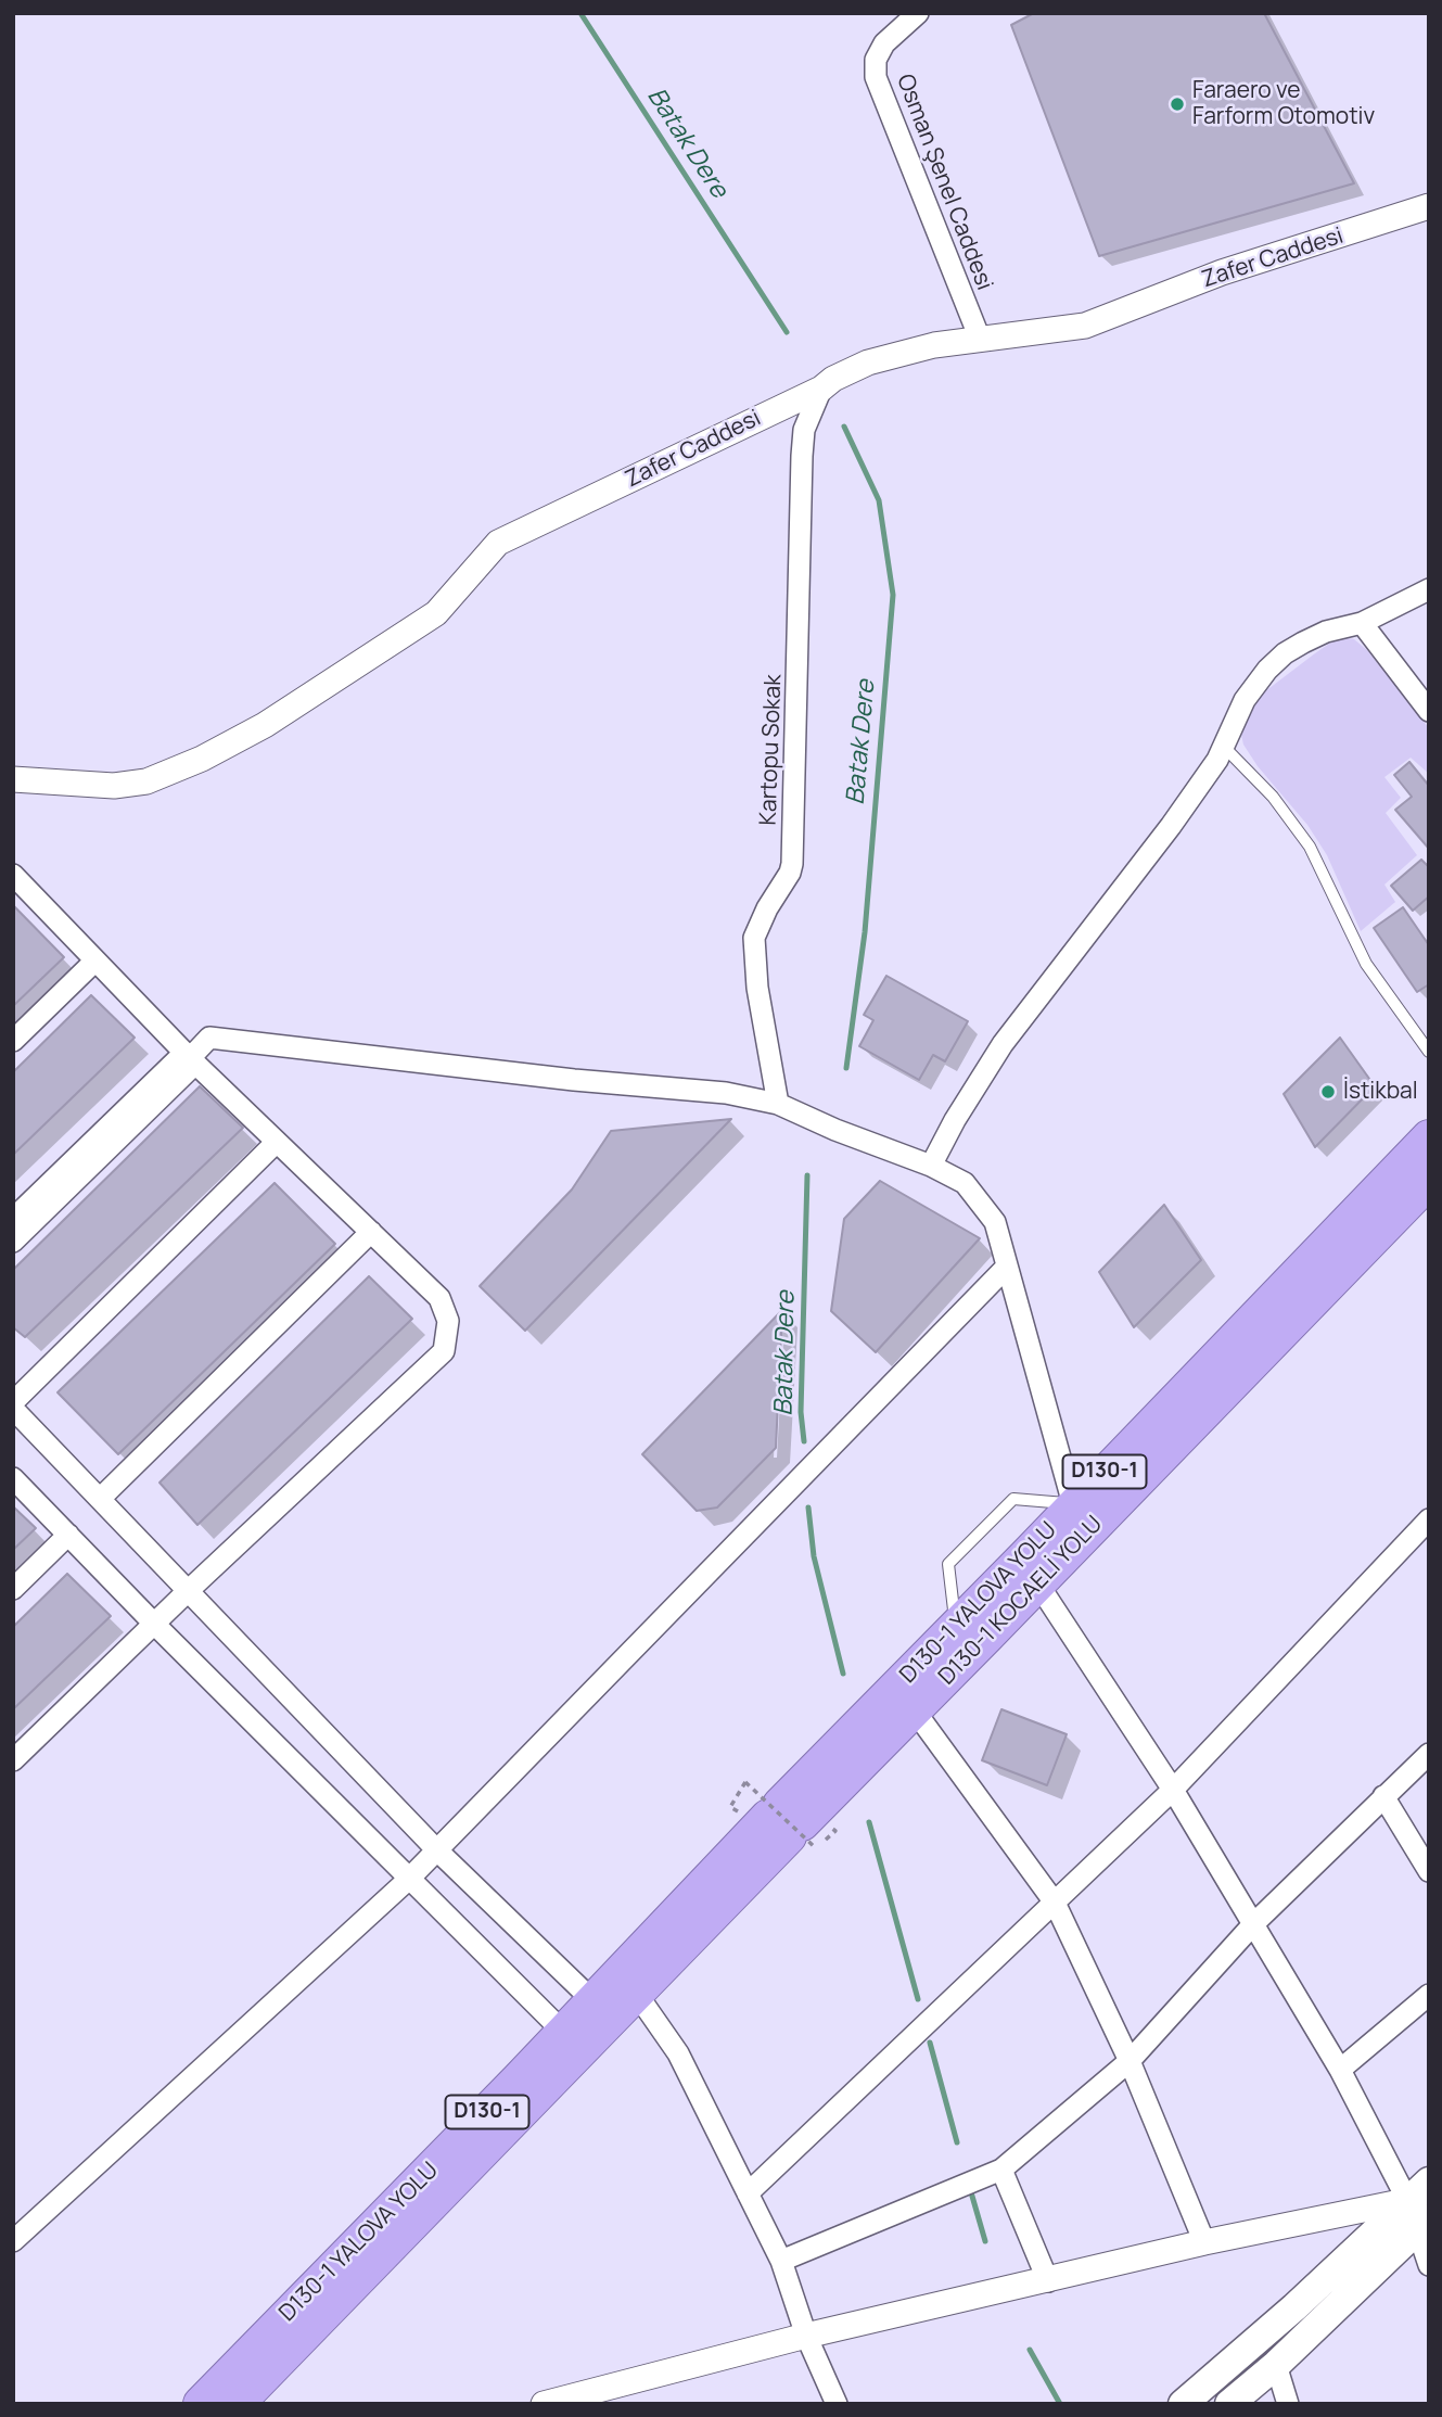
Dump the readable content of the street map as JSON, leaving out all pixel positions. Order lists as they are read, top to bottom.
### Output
{
  "streets": {
    "highway": ["D130-1", "D130-1 KOCAELİ YOLU", "D130-1 YALOVA YOLU"],
    "street": ["Osman Şenel Caddesi", "Zafer Caddesi", "Kartopu Sokak"]
  },
  "crossings": [
    ["Osman Şenel Caddesi", "Zafer Caddesi"],
    ["Zafer Caddesi", "Kartopu Sokak"],
    ["D130-1 KOCAELİ YOLU", "D130-1 YALOVA YOLU"]
  ],
  "water": ["Batak Dere"],
  "places": ["Faraero ve Farform Otomotiv", "İstikbal"]
}
